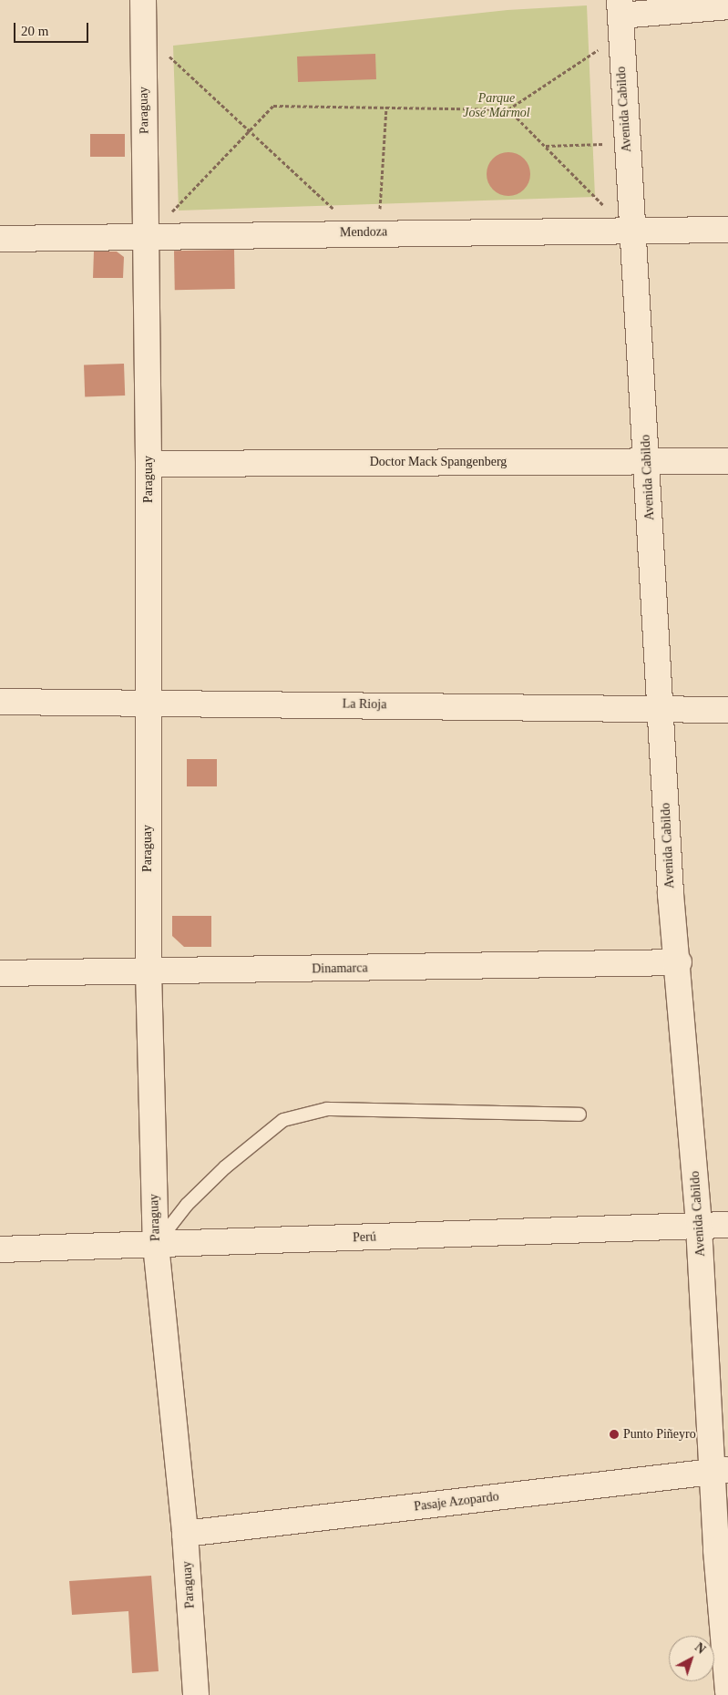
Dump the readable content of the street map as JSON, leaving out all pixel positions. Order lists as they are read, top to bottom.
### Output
{
  "streets": {
    "street": [
      "Avenida Cabildo",
      "Paraguay",
      "Mendoza",
      "Doctor Mack Spangenberg",
      "La Rioja",
      "Dinamarca",
      "Perú",
      "Pasaje Azopardo"
    ]
  },
  "crossings": [
    ["Avenida Cabildo", "Mendoza"],
    ["Avenida Cabildo", "Doctor Mack Spangenberg"],
    ["Avenida Cabildo", "La Rioja"],
    ["Avenida Cabildo", "Dinamarca"],
    ["Avenida Cabildo", "Perú"],
    ["Avenida Cabildo", "Pasaje Azopardo"],
    ["Paraguay", "Mendoza"],
    ["Paraguay", "Doctor Mack Spangenberg"],
    ["Paraguay", "La Rioja"],
    ["Paraguay", "Dinamarca"],
    ["Paraguay", "Perú"],
    ["Paraguay", "Pasaje Azopardo"]
  ],
  "parks": ["Parque José Mármol"],
  "places": ["Punto Piñeyro"],
  "scale_bar": "20 m",
  "north": "top right"
}
